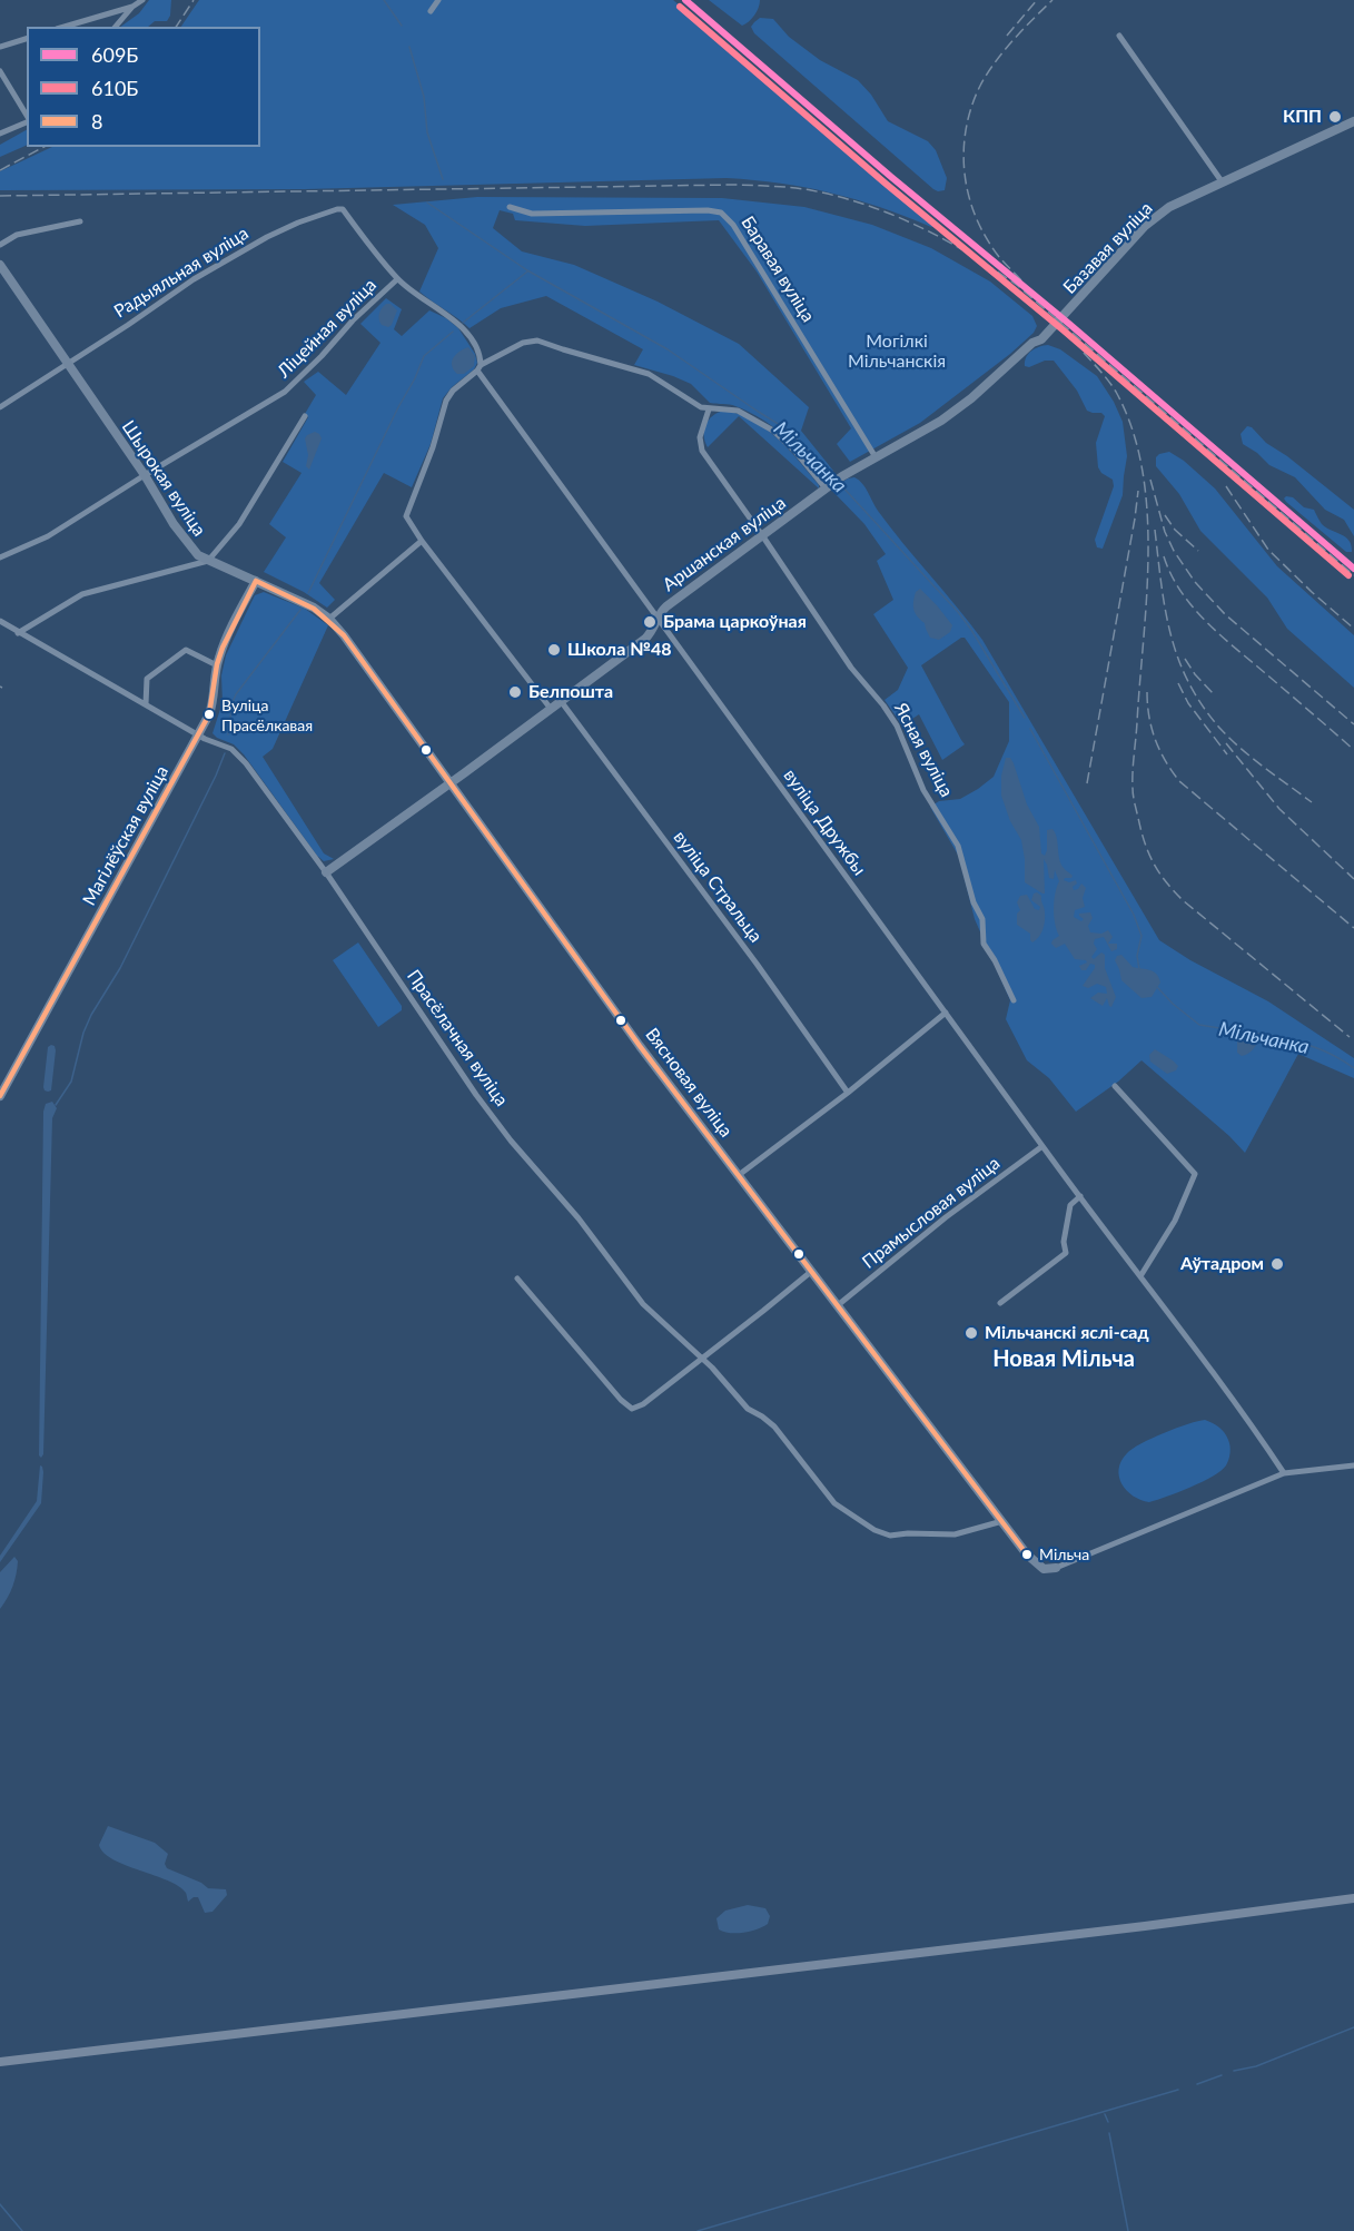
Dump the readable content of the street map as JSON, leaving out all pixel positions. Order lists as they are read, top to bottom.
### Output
{
  "streets": {
    "street": [
      "Базавая вуліца",
      "Баравая вуліца",
      "Радыяльная вуліца",
      "Ліцейная вуліца",
      "Шырокая вуліца",
      "Аршанская вуліца",
      "Ясная вуліца",
      "вуліца Дружбы",
      "Магілёўская вуліца",
      "вуліца Стральца",
      "Прасёлачная вуліца",
      "Вясновая вуліца",
      "Прамысловая вуліца"
    ]
  },
  "crossings": [
    ["Базавая вуліца", "Баравая вуліца"],
    ["Базавая вуліца", "Аршанская вуліца"],
    ["Радыяльная вуліца", "Ліцейная вуліца"],
    ["Радыяльная вуліца", "Шырокая вуліца"],
    ["Радыяльная вуліца", "вуліца Дружбы"],
    ["Ліцейная вуліца", "Шырокая вуліца"],
    ["Шырокая вуліца", "Вясновая вуліца"],
    ["Аршанская вуліца", "Ясная вуліца"],
    ["Аршанская вуліца", "вуліца Дружбы"],
    ["Аршанская вуліца", "вуліца Стральца"],
    ["Аршанская вуліца", "Прасёлачная вуліца"],
    ["Аршанская вуліца", "Вясновая вуліца"],
    ["вуліца Дружбы", "Прамысловая вуліца"],
    ["Магілёўская вуліца", "Прасёлачная вуліца"],
    ["Магілёўская вуліца", "Вясновая вуліца"],
    ["Прасёлачная вуліца", "Вясновая вуліца"],
    ["Вясновая вуліца", "Прамысловая вуліца"]
  ],
  "districts": ["Новая Мільча"],
  "water": ["Мільчанка"],
  "parks": ["Могілкі Мільчанскія"],
  "places": [
    "КПП",
    "Брама царкоўная",
    "Школа №48",
    "Белпошта",
    "Вуліца Прасёлкавая",
    "Аўтадром",
    "Мільчанскі яслі-сад",
    "Мільча"
  ],
  "lines": ["transit line 609Б", "transit line 610Б", "transit line 8"],
  "legend": ["609Б", "610Б", "8"]
}
